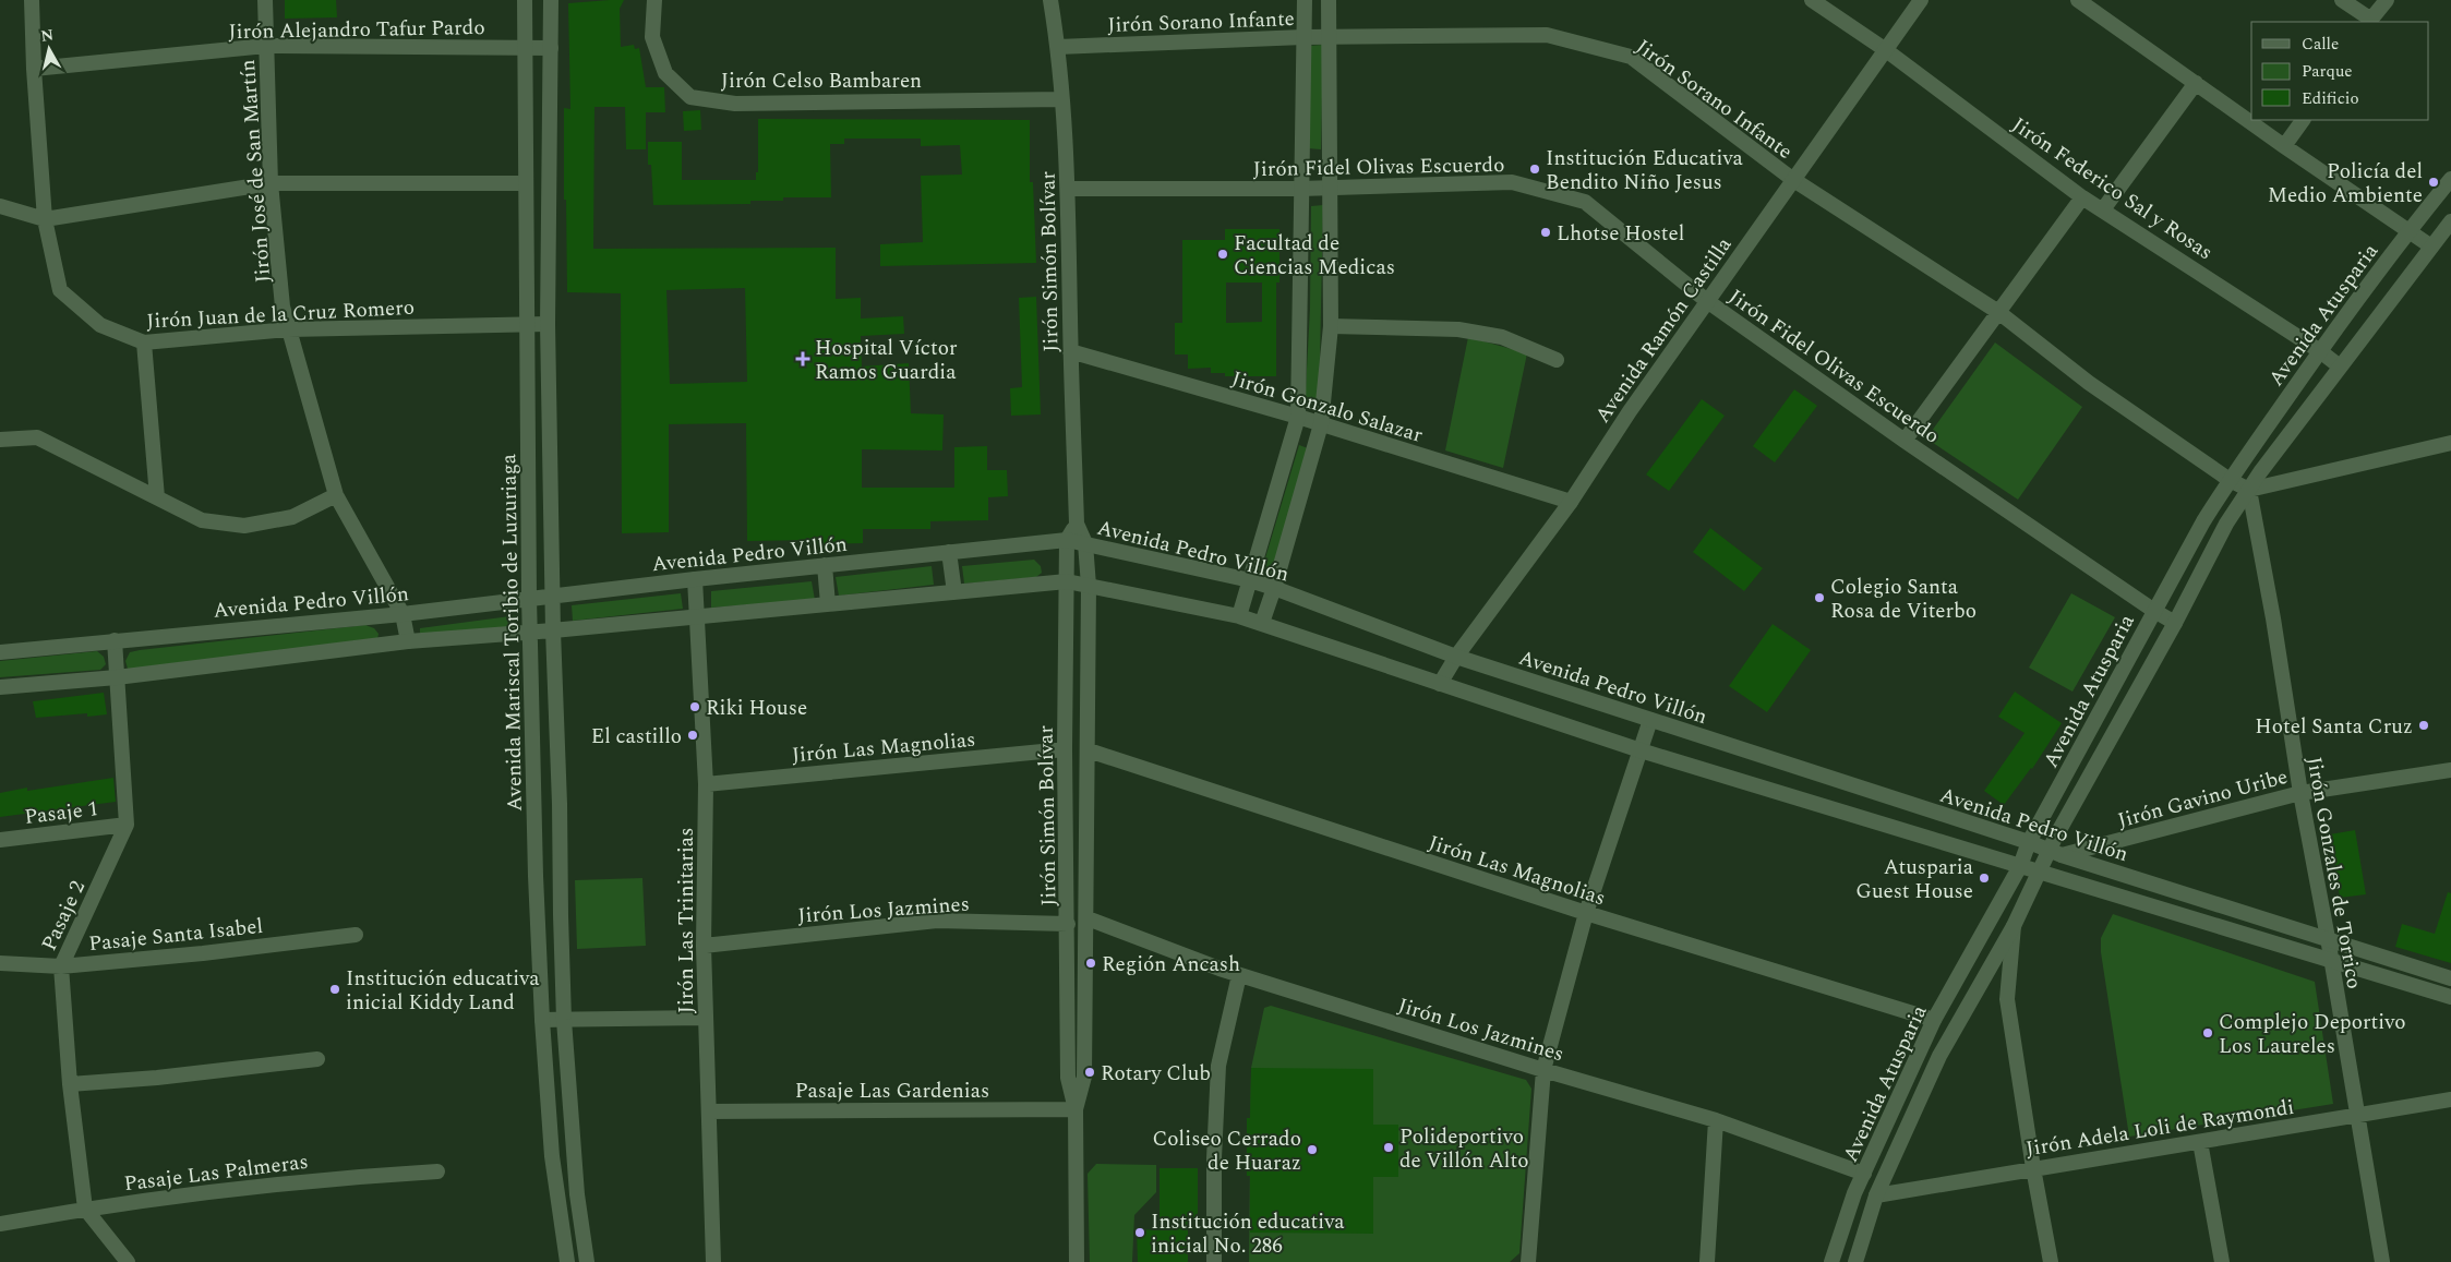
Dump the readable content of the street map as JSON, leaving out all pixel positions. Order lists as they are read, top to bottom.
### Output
{
  "streets": {
    "street": [
      "Jirón Sorano Infante",
      "Jirón Alejandro Tafur Pardo",
      "Jirón Celso Bambaren",
      "Jirón Fidel Olivas Escuerdo",
      "Jirón José de San Martín",
      "Jirón Federico Sal y Rosas",
      "Jirón Simón Bolívar",
      "Jirón Juan de la Cruz Romero",
      "Avenida Atusparia",
      "Avenida Ramón Castilla",
      "Jirón Gonzalo Salazar",
      "Avenida Pedro Villón",
      "Avenida Mariscal Toribio de Luzuriaga",
      "Jirón Las Magnolias",
      "Jirón Gavino Uribe",
      "Pasaje 1",
      "Jirón Gonzales de Torrico",
      "Jirón Los Jazmines",
      "Pasaje 2",
      "Jirón Las Trinitarias",
      "Pasaje Santa Isabel",
      "Pasaje Las Gardenias",
      "Jirón Adela Loli de Raymondi",
      "Pasaje Las Palmeras"
    ]
  },
  "crossings": [
    ["Jirón Sorano Infante", "Jirón Simón Bolívar"],
    ["Jirón Sorano Infante", "Avenida Atusparia"],
    ["Jirón Sorano Infante", "Avenida Ramón Castilla"],
    ["Jirón Sorano Infante", "Jirón Gonzales de Torrico"],
    ["Jirón Alejandro Tafur Pardo", "Jirón José de San Martín"],
    ["Jirón Alejandro Tafur Pardo", "Jirón Juan de la Cruz Romero"],
    ["Jirón Alejandro Tafur Pardo", "Avenida Mariscal Toribio de Luzuriaga"],
    ["Jirón Celso Bambaren", "Jirón Simón Bolívar"],
    ["Jirón Fidel Olivas Escuerdo", "Jirón Simón Bolívar"],
    ["Jirón Fidel Olivas Escuerdo", "Avenida Atusparia"],
    ["Jirón Fidel Olivas Escuerdo", "Avenida Ramón Castilla"],
    ["Jirón José de San Martín", "Jirón Juan de la Cruz Romero"],
    ["Jirón José de San Martín", "Avenida Pedro Villón"],
    ["Jirón Federico Sal y Rosas", "Avenida Atusparia"],
    ["Jirón Federico Sal y Rosas", "Avenida Ramón Castilla"],
    ["Jirón Simón Bolívar", "Jirón Gonzalo Salazar"],
    ["Jirón Simón Bolívar", "Avenida Pedro Villón"],
    ["Jirón Simón Bolívar", "Jirón Las Magnolias"],
    ["Jirón Simón Bolívar", "Jirón Los Jazmines"],
    ["Jirón Simón Bolívar", "Pasaje Las Gardenias"],
    ["Jirón Juan de la Cruz Romero", "Avenida Mariscal Toribio de Luzuriaga"],
    ["Avenida Atusparia", "Avenida Pedro Villón"],
    ["Avenida Atusparia", "Jirón Las Magnolias"],
    ["Avenida Atusparia", "Jirón Gavino Uribe"],
    ["Avenida Atusparia", "Jirón Gonzales de Torrico"],
    ["Avenida Atusparia", "Jirón Los Jazmines"],
    ["Avenida Atusparia", "Jirón Adela Loli de Raymondi"],
    ["Avenida Ramón Castilla", "Jirón Gonzalo Salazar"],
    ["Avenida Ramón Castilla", "Avenida Pedro Villón"],
    ["Avenida Pedro Villón", "Avenida Mariscal Toribio de Luzuriaga"],
    ["Avenida Pedro Villón", "Jirón Gavino Uribe"],
    ["Avenida Pedro Villón", "Jirón Gonzales de Torrico"],
    ["Avenida Pedro Villón", "Pasaje 2"],
    ["Avenida Pedro Villón", "Jirón Las Trinitarias"],
    ["Jirón Las Magnolias", "Jirón Las Trinitarias"],
    ["Jirón Gavino Uribe", "Jirón Gonzales de Torrico"],
    ["Pasaje 1", "Pasaje 2"],
    ["Jirón Gonzales de Torrico", "Jirón Adela Loli de Raymondi"],
    ["Jirón Los Jazmines", "Jirón Las Trinitarias"],
    ["Pasaje 2", "Pasaje Santa Isabel"],
    ["Pasaje 2", "Pasaje Las Palmeras"],
    ["Jirón Las Trinitarias", "Pasaje Las Gardenias"]
  ],
  "places": {
    "other": [
      "Institución Educativa Bendito Niño Jesus",
      "Policía del Medio Ambiente",
      "Lhotse Hostel",
      "Facultad de Ciencias Medicas",
      "Colegio Santa Rosa de Viterbo",
      "Riki House",
      "Hotel Santa Cruz",
      "El castillo",
      "Atusparia Guest House",
      "Región Ancash",
      "Institución educativa inicial Kiddy Land",
      "Complejo Deportivo Los Laureles",
      "Rotary Club",
      "Polideportivo de Villón Alto",
      "Coliseo Cerrado de Huaraz",
      "Institución educativa inicial No. 286"
    ],
    "health": ["Hospital Víctor Ramos Guardia"]
  },
  "legend": ["Calle", "Parque", "Edificio"],
  "north": "top"
}
